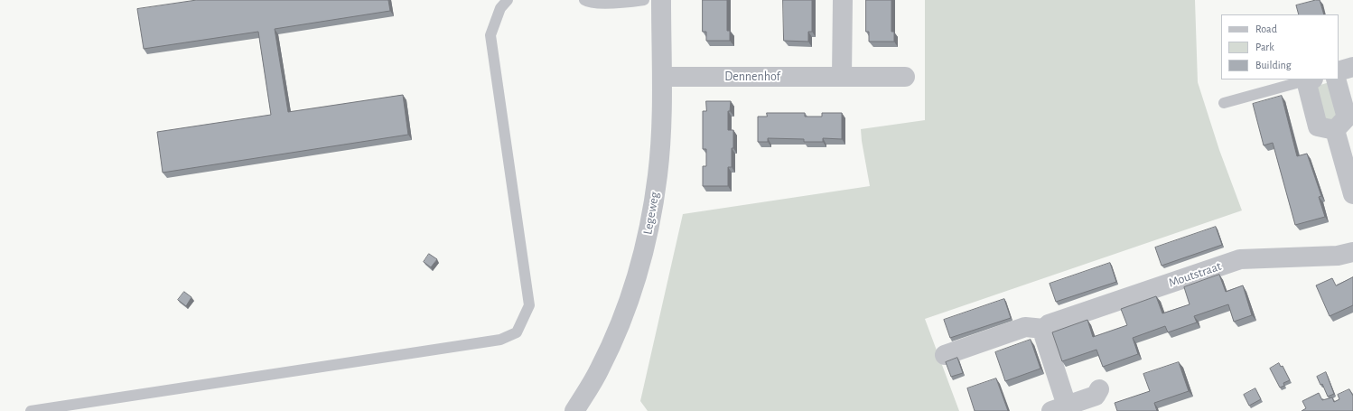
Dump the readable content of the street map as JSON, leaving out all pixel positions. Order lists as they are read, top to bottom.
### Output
{
  "streets": {
    "street": ["Dennenhof", "Legeweg", "Moutstraat"]
  },
  "crossings": [
    ["Dennenhof", "Legeweg"]
  ],
  "legend": ["Road", "Park", "Building"]
}
